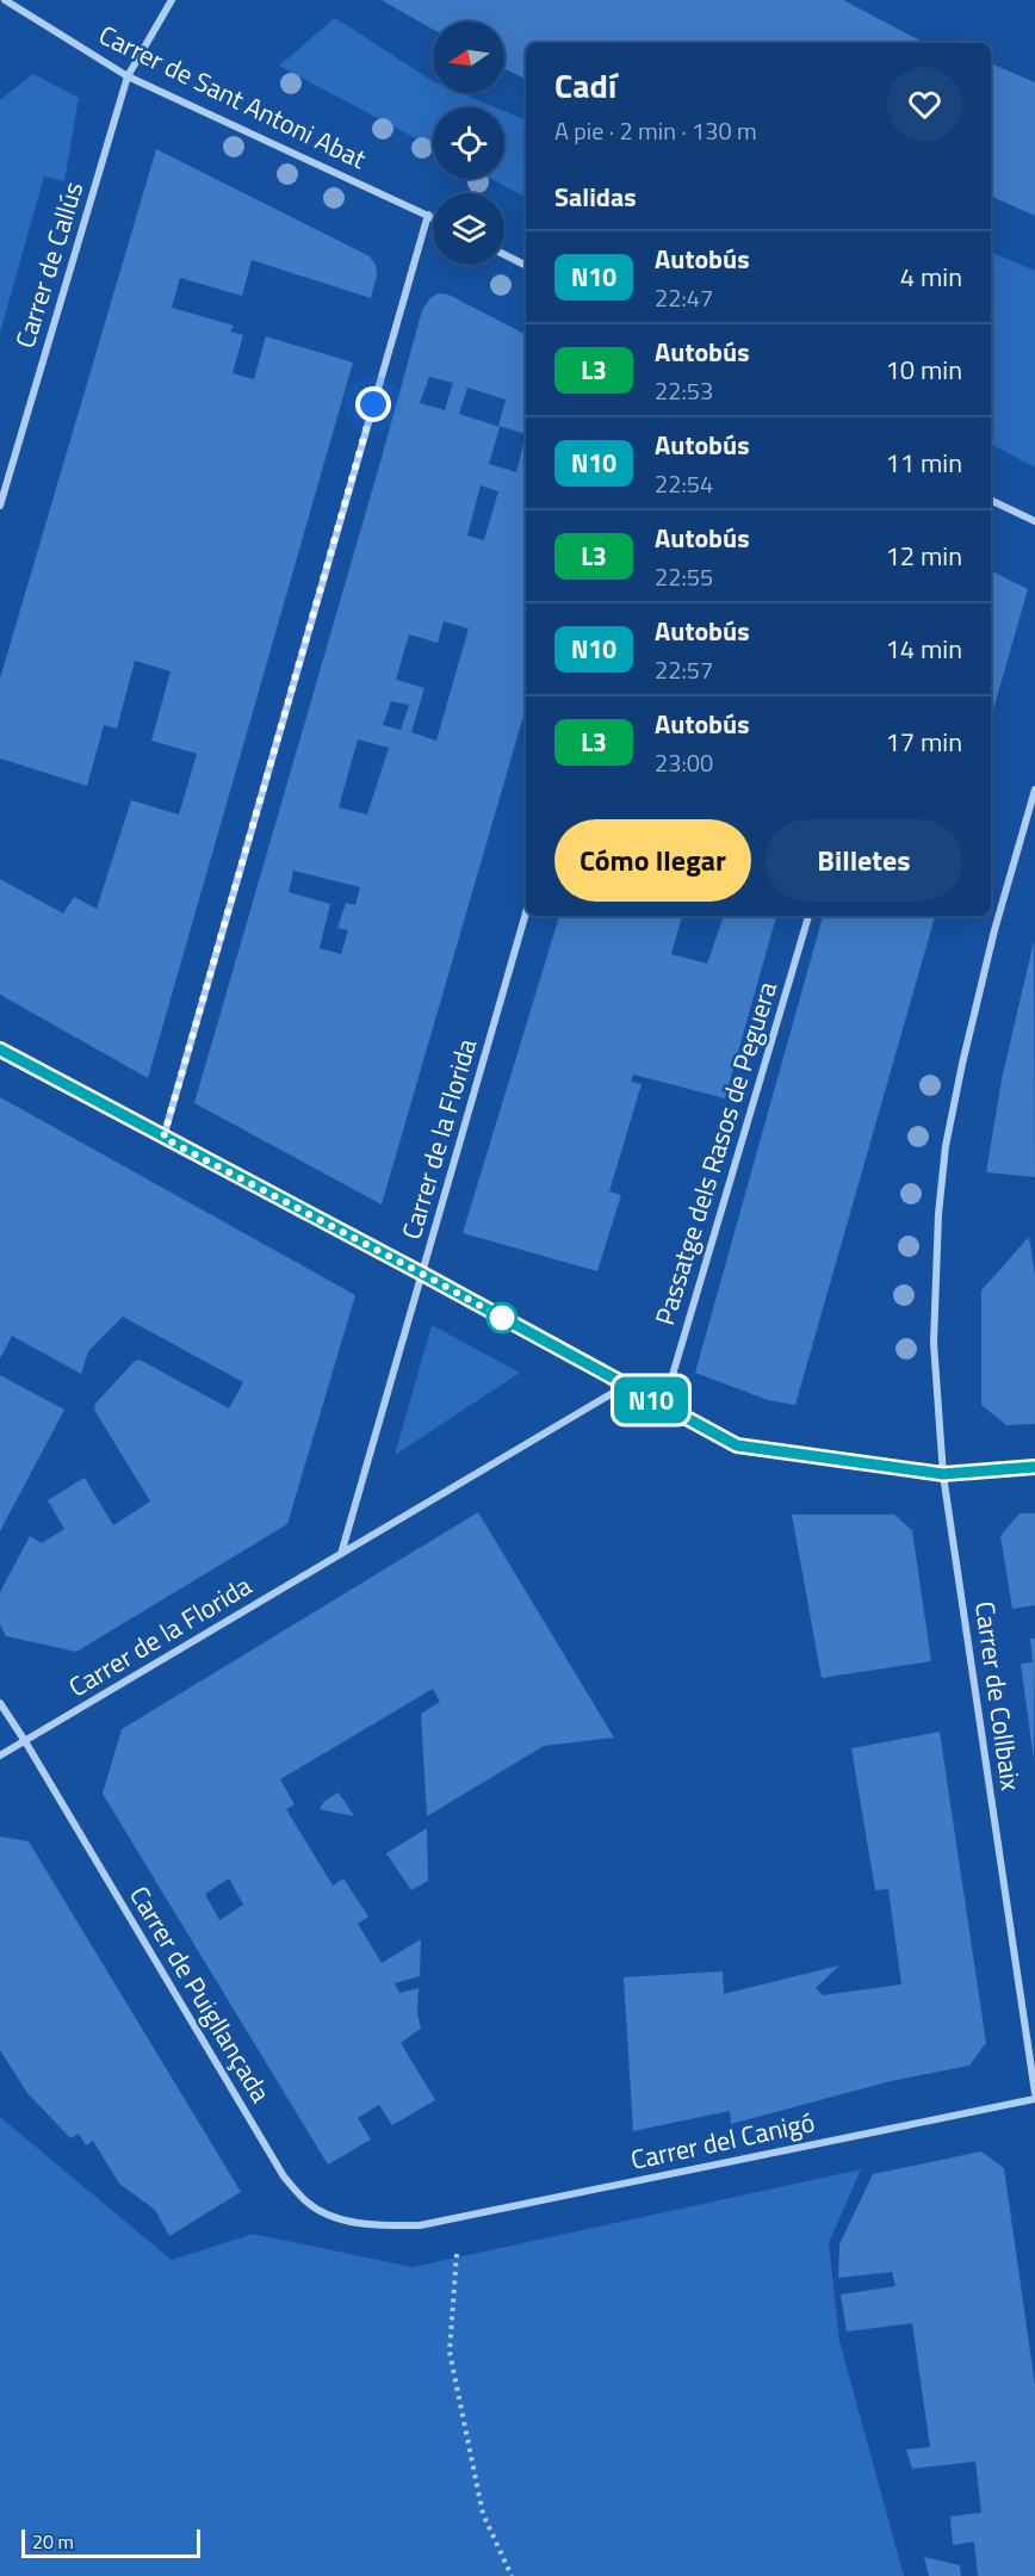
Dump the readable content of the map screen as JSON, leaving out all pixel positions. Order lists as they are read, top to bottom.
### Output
{
  "streets": {
    "street": [
      "Carrer de Sant Antoni Abat",
      "Carrer de Callús",
      "Carrer de la Florida",
      "Passatge dels Rasos de Peguera",
      "Carrer de Collbaix",
      "Carrer de Puigllançada",
      "Carrer del Canigó"
    ]
  },
  "crossings": [
    ["Carrer de Sant Antoni Abat", "Carrer de Callús"],
    ["Carrer de la Florida", "Carrer de Puigllançada"],
    ["Carrer de Puigllançada", "Carrer del Canigó"]
  ],
  "lines": ["bus line N10"],
  "scale_bar": "20 m",
  "north": "left",
  "page": {
    "on_map": "N10",
    "heading": [
      ["Cadí", "A pie · 2 min · 130 m"],
      "Salidas"
    ],
    "list": [
      {
        "mark": "N10",
        "name": "Autobús",
        "note": "22:47",
        "value": "4 min"
      },
      {
        "mark": "L3",
        "name": "Autobús",
        "note": "22:53",
        "value": "10 min"
      },
      {
        "mark": "N10",
        "name": "Autobús",
        "note": "22:54",
        "value": "11 min"
      },
      {
        "mark": "L3",
        "name": "Autobús",
        "note": "22:55",
        "value": "12 min"
      },
      {
        "mark": "N10",
        "name": "Autobús",
        "note": "22:57",
        "value": "14 min"
      },
      {
        "mark": "L3",
        "name": "Autobús",
        "note": "23:00",
        "value": "17 min"
      }
    ],
    "buttons": ["Cómo llegar", "Billetes"],
    "scale": "20 m"
  }
}
